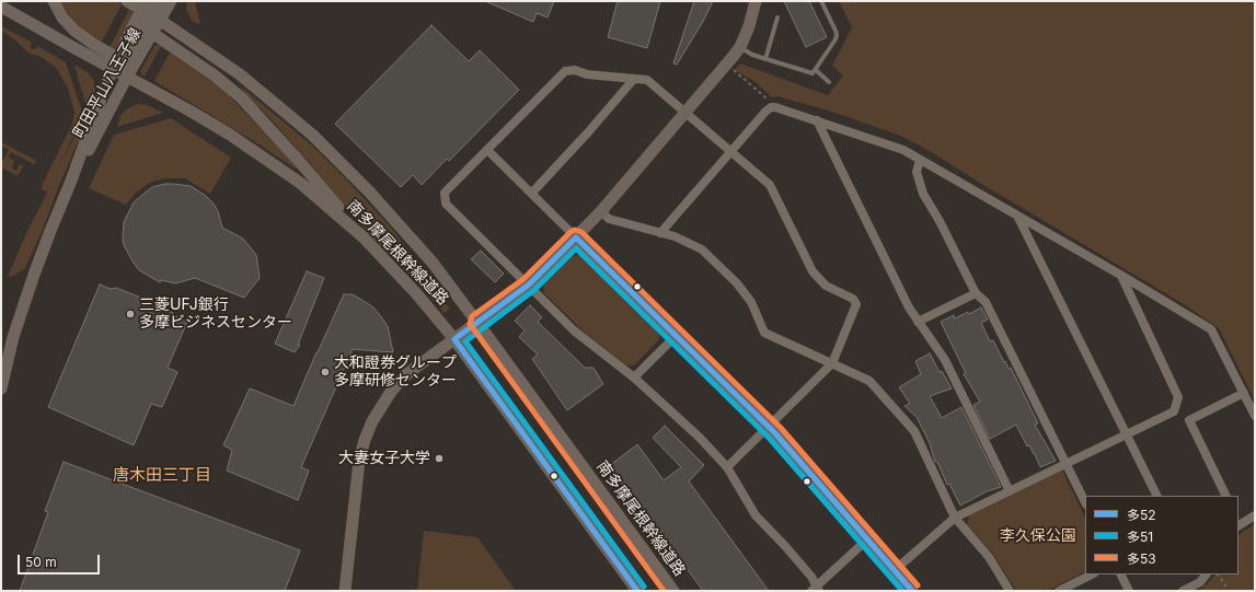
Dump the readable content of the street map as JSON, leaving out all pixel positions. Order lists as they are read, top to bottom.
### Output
{
  "streets": {
    "main road": ["町田平山八王子線", "南多摩尾根幹線道路"]
  },
  "crossings": [
    ["町田平山八王子線", "南多摩尾根幹線道路"]
  ],
  "districts": ["唐木田三丁目"],
  "parks": ["李久保公園"],
  "places": ["三菱UFJ銀行 多摩ビジネスセンター", "大和證券グループ 多摩研修センター", "大妻女子大学"],
  "lines": ["transit line 多53", "transit line 多52", "transit line 多51"],
  "legend": ["多52", "多51", "多53"],
  "scale_bar": "50 m"
}
